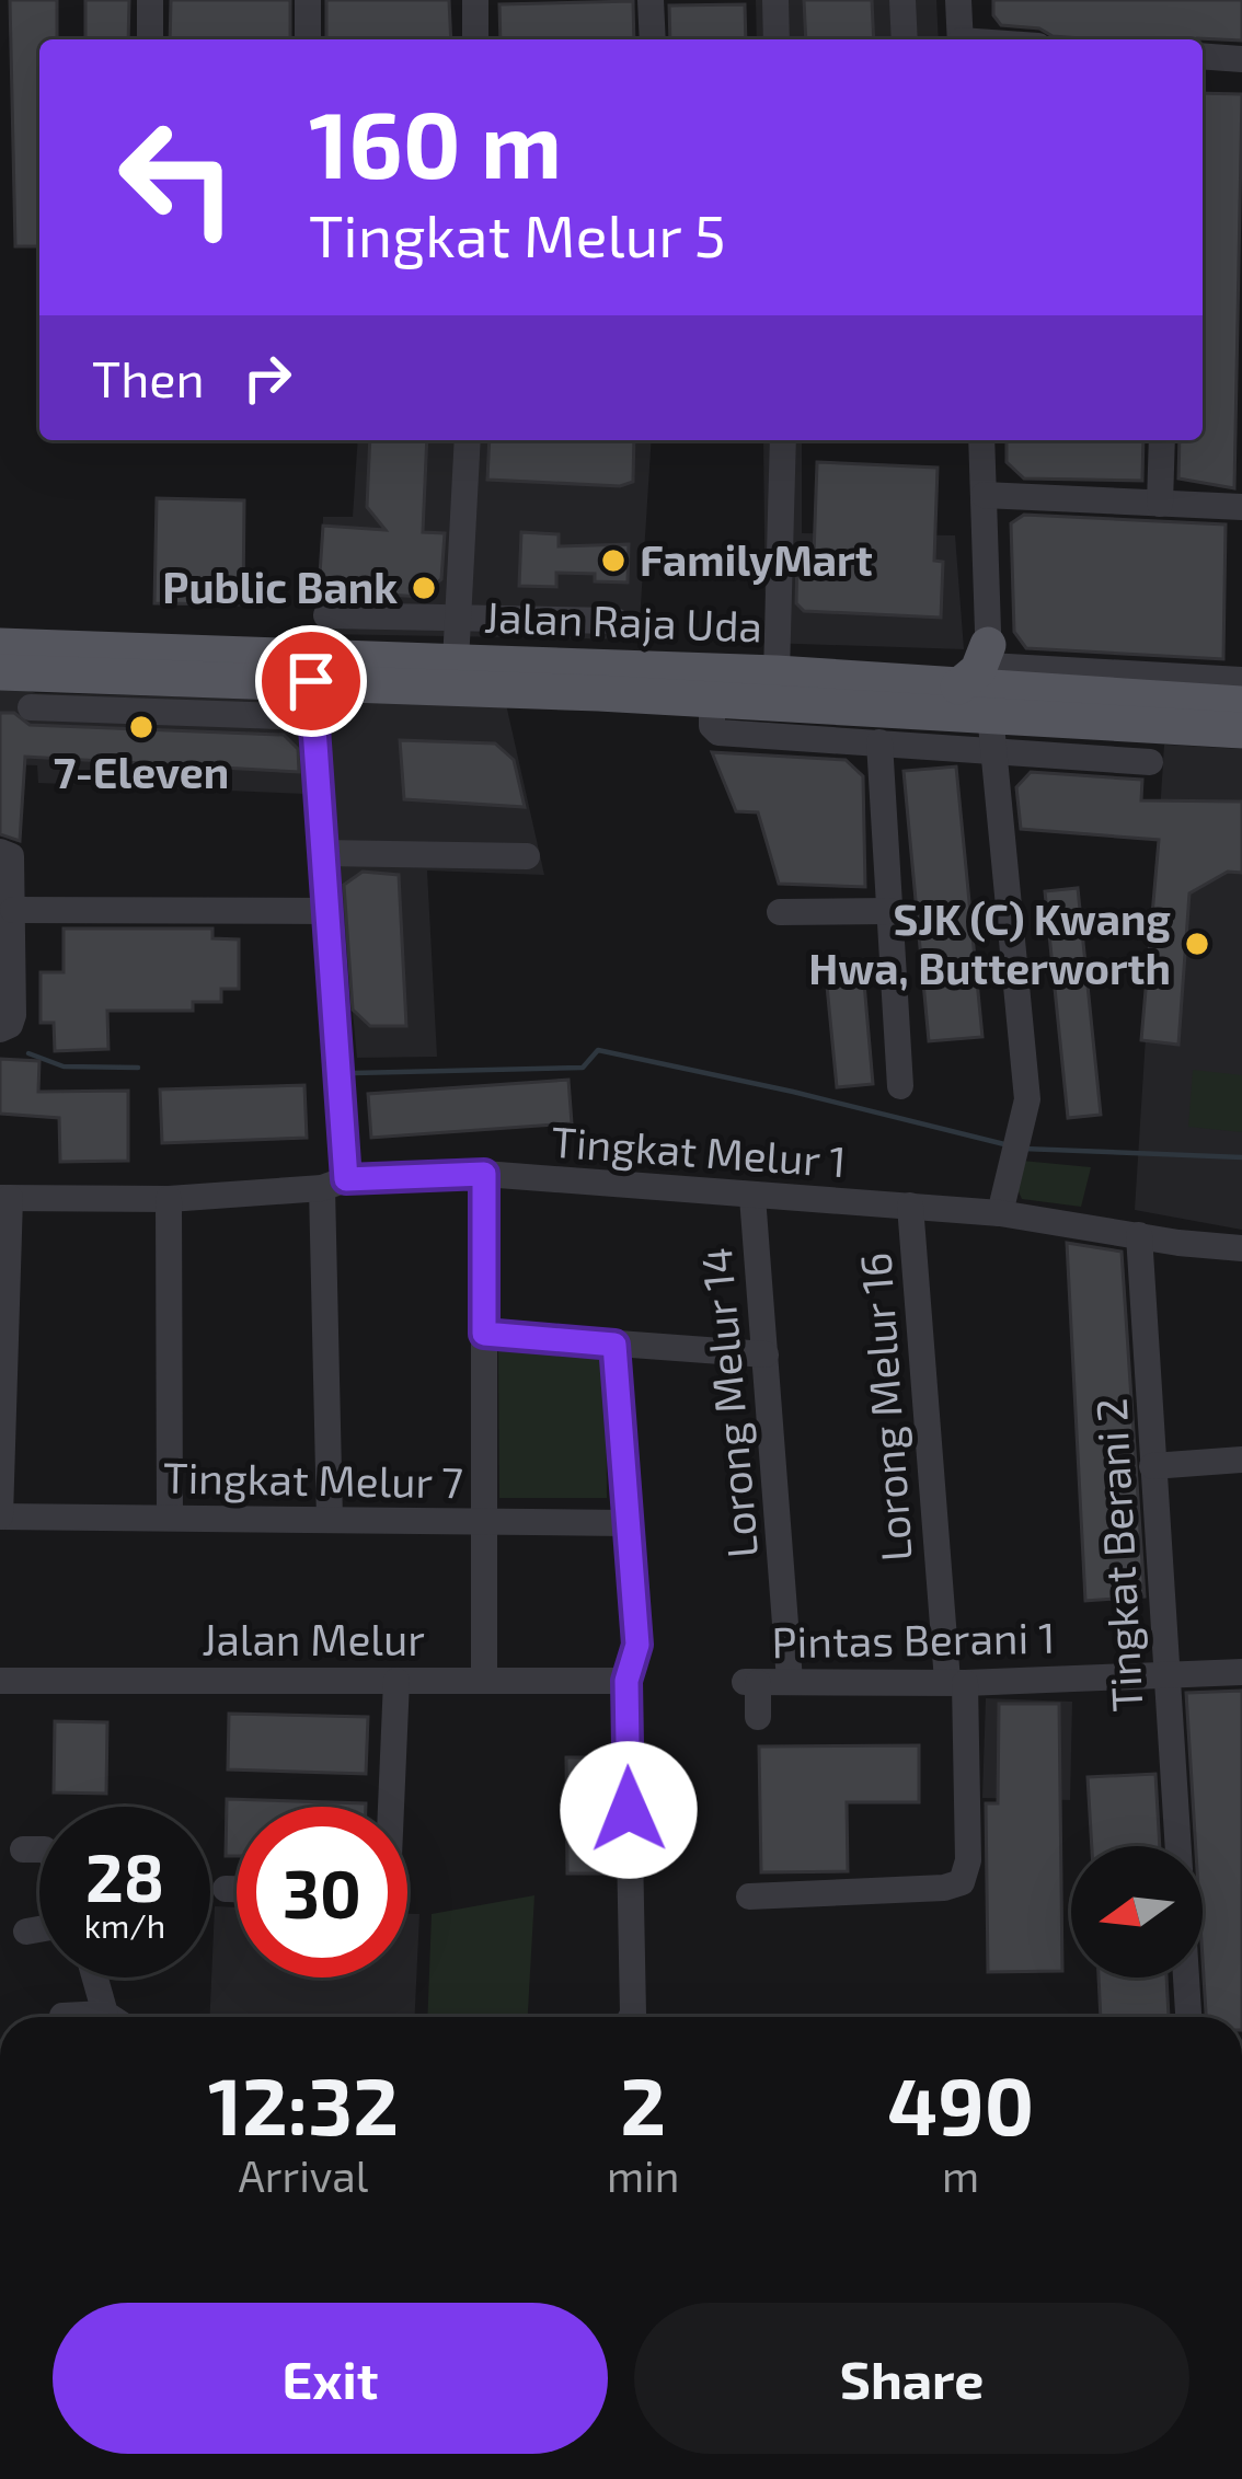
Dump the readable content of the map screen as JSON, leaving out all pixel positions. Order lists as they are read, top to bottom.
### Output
{
  "streets": {
    "main road": ["Jalan Raja Uda"],
    "street": [
      "Tingkat Melur 1",
      "Lorong Melur 14",
      "Lorong Melur 16",
      "Tingkat Melur 7",
      "Tingkat Berani 2",
      "Jalan Melur",
      "Pintas Berani 1"
    ]
  },
  "crossings": [
    ["Tingkat Melur 1", "Lorong Melur 14"],
    ["Tingkat Melur 1", "Lorong Melur 16"],
    ["Tingkat Melur 1", "Tingkat Berani 2"],
    ["Lorong Melur 14", "Pintas Berani 1"],
    ["Lorong Melur 16", "Pintas Berani 1"],
    ["Tingkat Berani 2", "Pintas Berani 1"]
  ],
  "places": [
    "FamilyMart",
    "Public Bank",
    "7-Eleven",
    "SJK (C) Kwang Hwa, Butterworth"
  ],
  "north": "left",
  "page": {
    "turn": ["160 m", "Tingkat Melur 5"],
    "then": "Then",
    "speed": "28 km/h",
    "limit": "30",
    "eta": [
      "12:32",
      "Arrival",
      "2",
      "min",
      "490",
      "m"
    ],
    "buttons": ["Exit", "Share"]
  }
}
